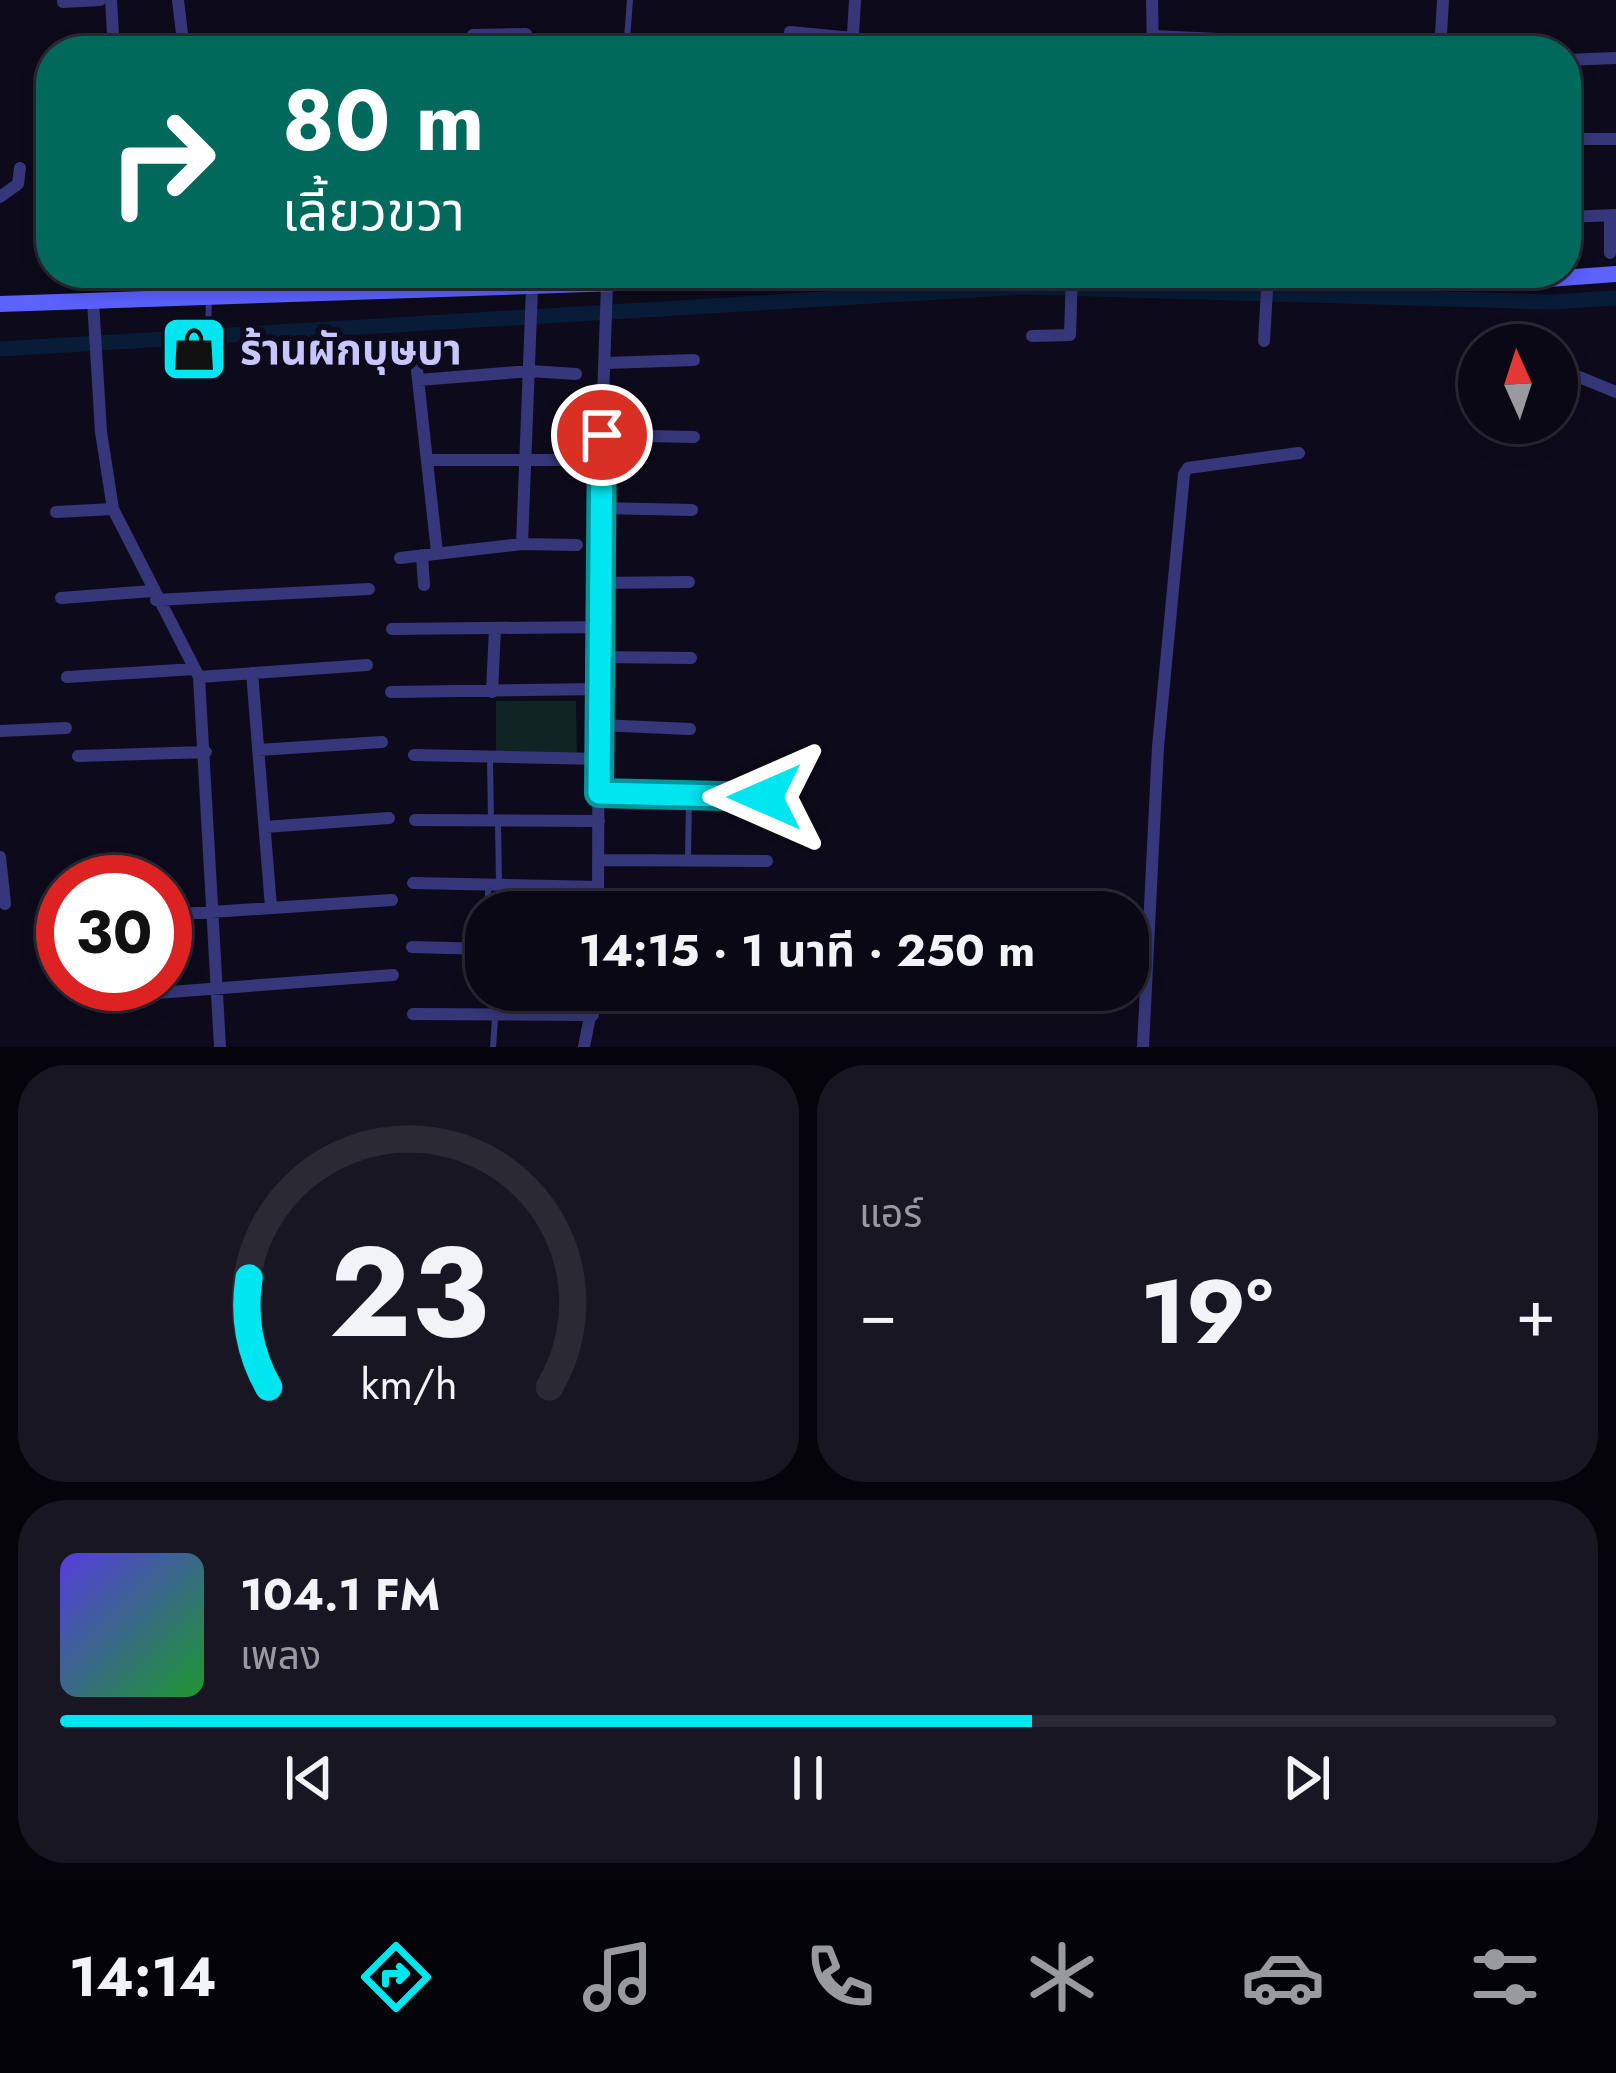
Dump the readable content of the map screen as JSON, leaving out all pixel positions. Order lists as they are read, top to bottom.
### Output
{
  "places": {
    "shop": ["ร้านผักบุษบา"]
  },
  "north": "top",
  "page": {
    "turn": ["80 m", "เลี้ยวขวา"],
    "limit": "30",
    "trip": "14:15 · 1 นาที · 250 m",
    "tile": "แอร์",
    "heat": ["−", "19°", "+"],
    "song": ["104.1 FM", "เพลง"],
    "tabs": "14:14",
    "gauge": ["23", "km/h"]
  }
}
